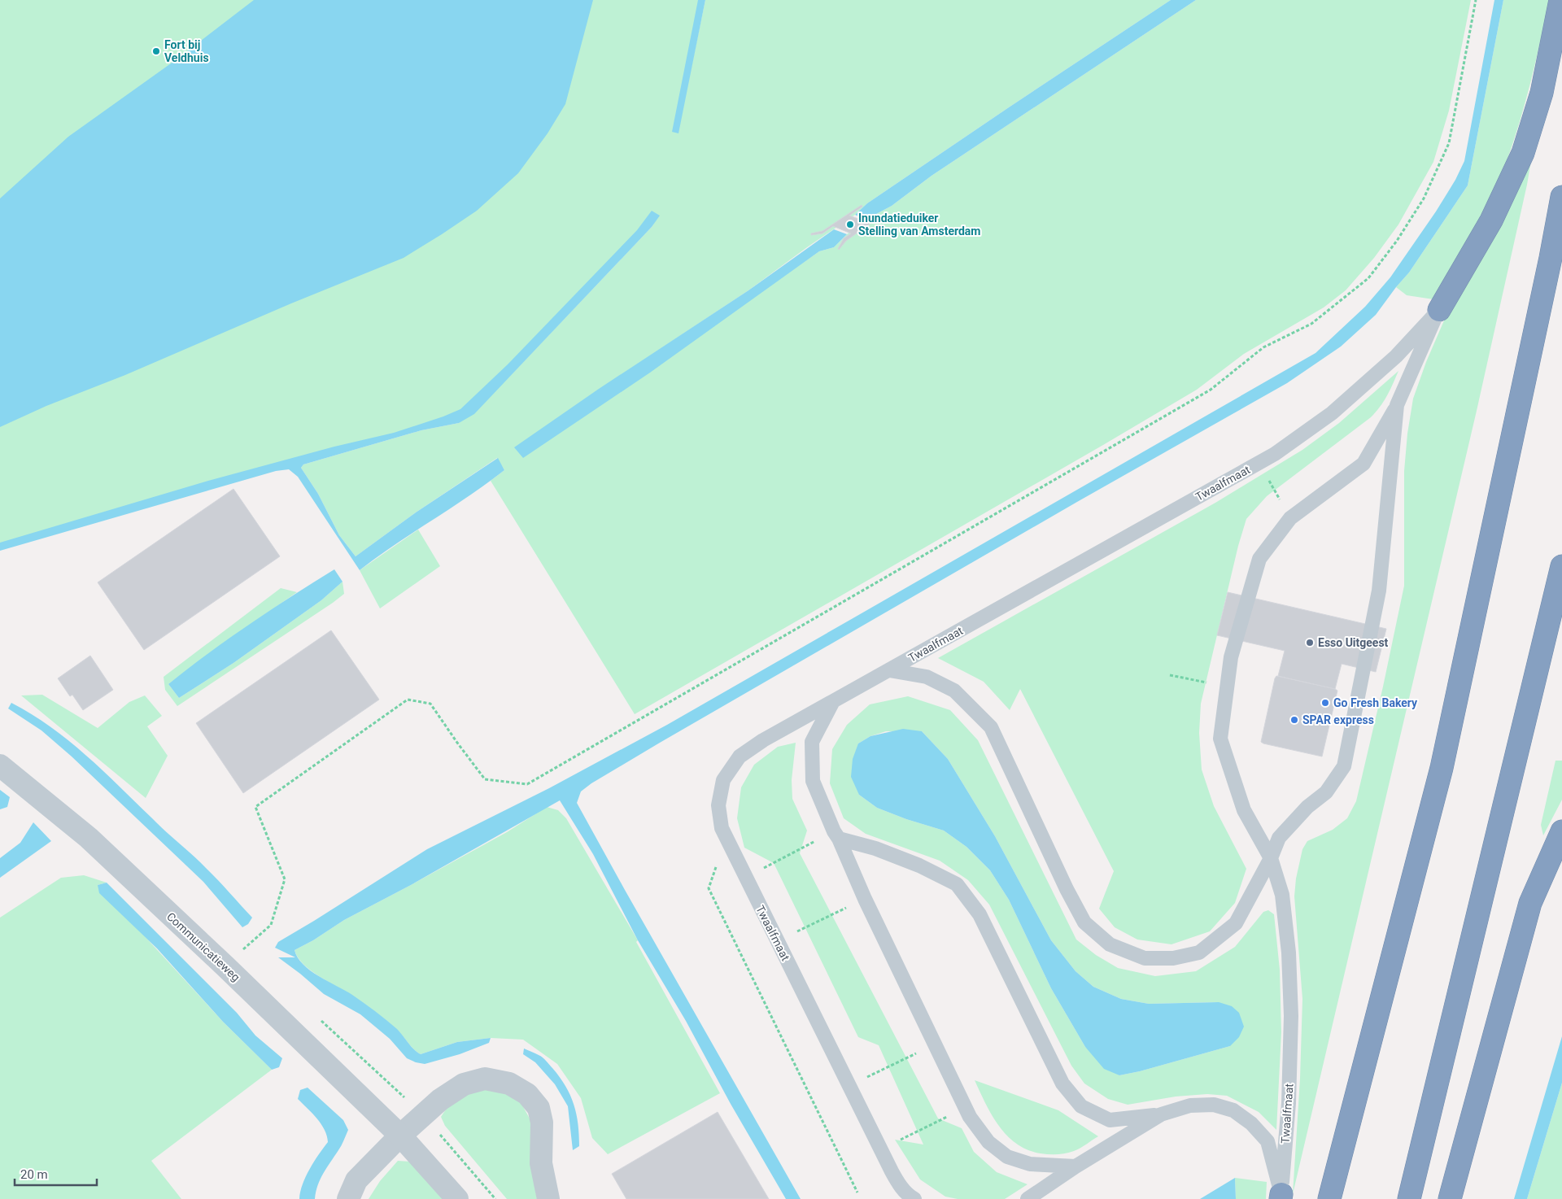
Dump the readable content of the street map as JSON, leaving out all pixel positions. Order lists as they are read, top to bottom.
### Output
{
  "streets": {
    "street": ["Communicatieweg"],
    "lane": ["Twaalfmaat"]
  },
  "places": [
    "Fort bij Veldhuis",
    "Inundatieduiker Stelling van Amsterdam",
    "Esso Uitgeest",
    "Go Fresh Bakery",
    "SPAR express"
  ],
  "scale_bar": "20 m"
}
